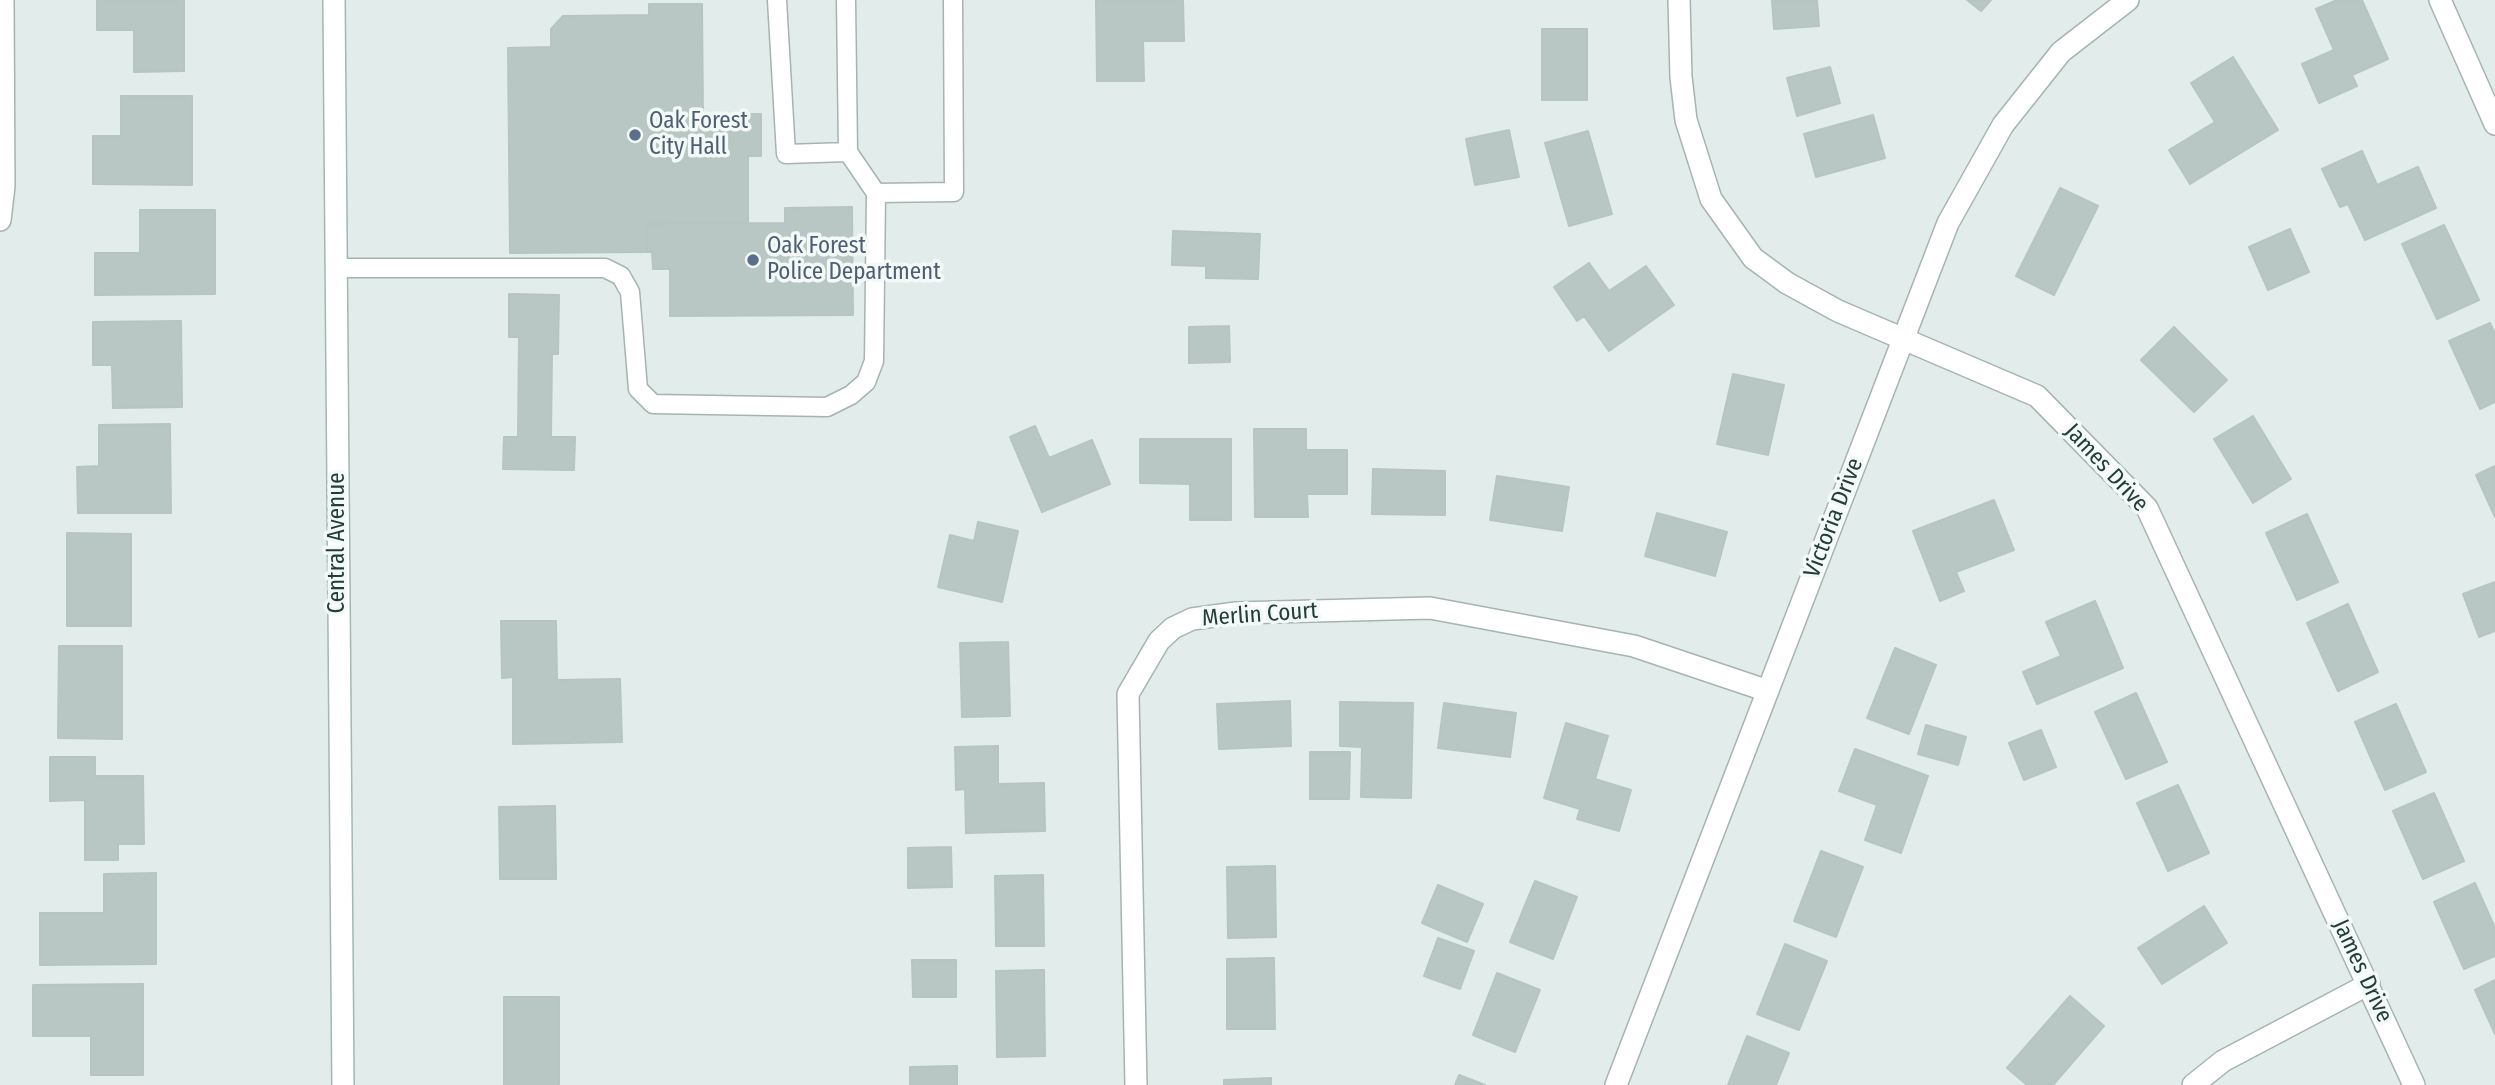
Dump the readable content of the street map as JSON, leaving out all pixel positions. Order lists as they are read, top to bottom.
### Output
{
  "streets": {
    "street": [
      "James Drive",
      "Victoria Drive",
      "Central Avenue",
      "Merlin Court"
    ]
  },
  "crossings": [
    ["James Drive", "Victoria Drive"],
    ["Victoria Drive", "Merlin Court"]
  ],
  "places": ["Oak Forest City Hall", "Oak Forest Police Department"]
}
